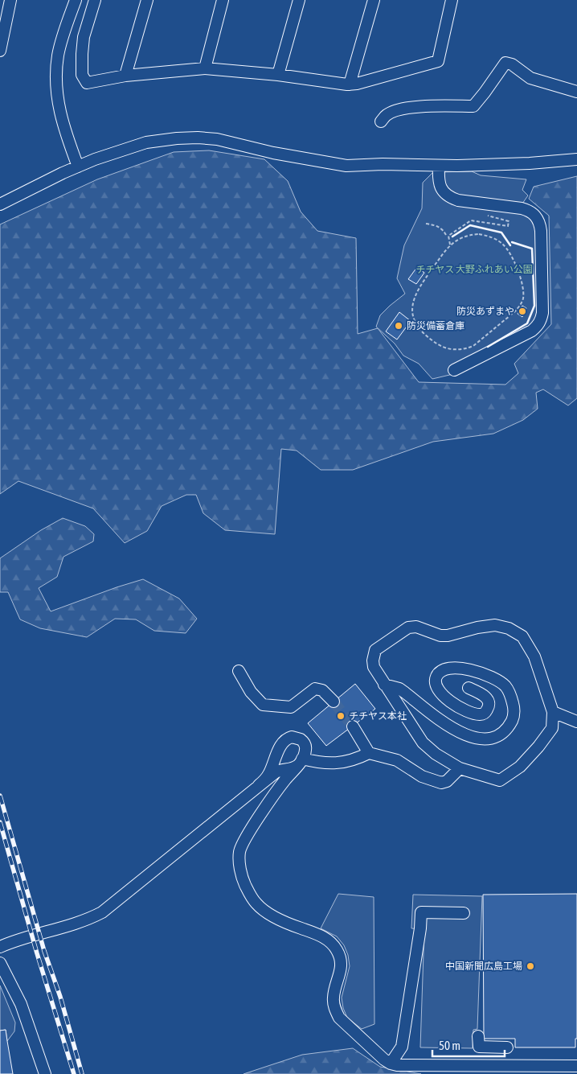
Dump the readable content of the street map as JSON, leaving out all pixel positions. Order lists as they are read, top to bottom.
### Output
{
  "parks": ["チチヤス 大野ふれあい公園"],
  "places": [
    "防災あずまや",
    "防災備蓄倉庫",
    "チチヤス本社",
    "中国新聞広島工場"
  ],
  "scale_bar": "50 m"
}
